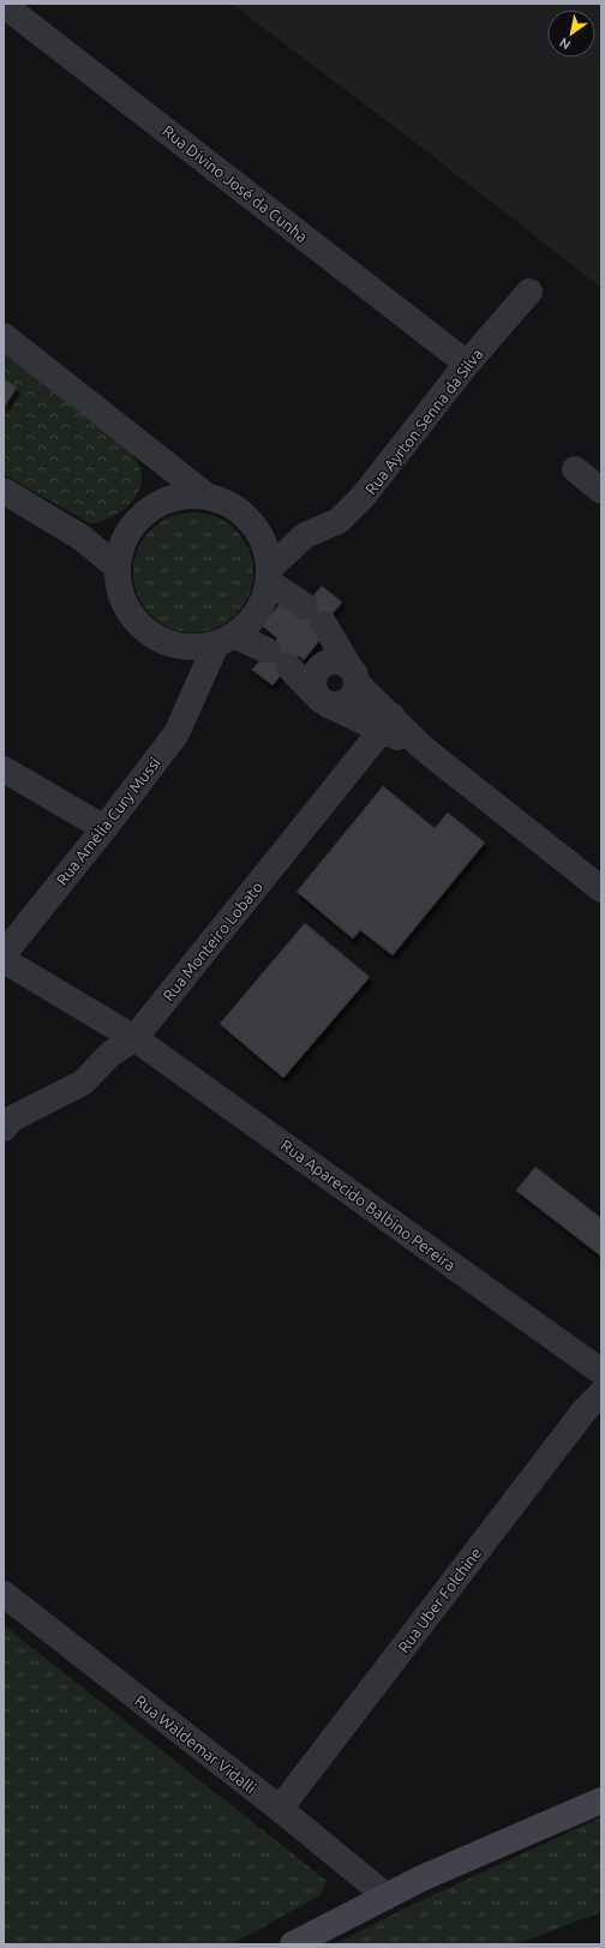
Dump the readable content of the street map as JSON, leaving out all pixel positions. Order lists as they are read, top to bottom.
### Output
{
  "streets": {
    "street": [
      "Rua Divino José da Cunha",
      "Rua Ayrton Senna da Silva",
      "Rua Amélia Cury Mussi",
      "Rua Monteiro Lobato",
      "Rua Aparecido Balbino Pereira",
      "Rua Uber Folchine",
      "Rua Waldemar Vidalli"
    ]
  },
  "crossings": [
    ["Rua Divino José da Cunha", "Rua Ayrton Senna da Silva"],
    ["Rua Ayrton Senna da Silva", "Rua Amélia Cury Mussi"],
    ["Rua Monteiro Lobato", "Rua Aparecido Balbino Pereira"],
    ["Rua Uber Folchine", "Rua Waldemar Vidalli"]
  ],
  "north": "bottom left"
}
